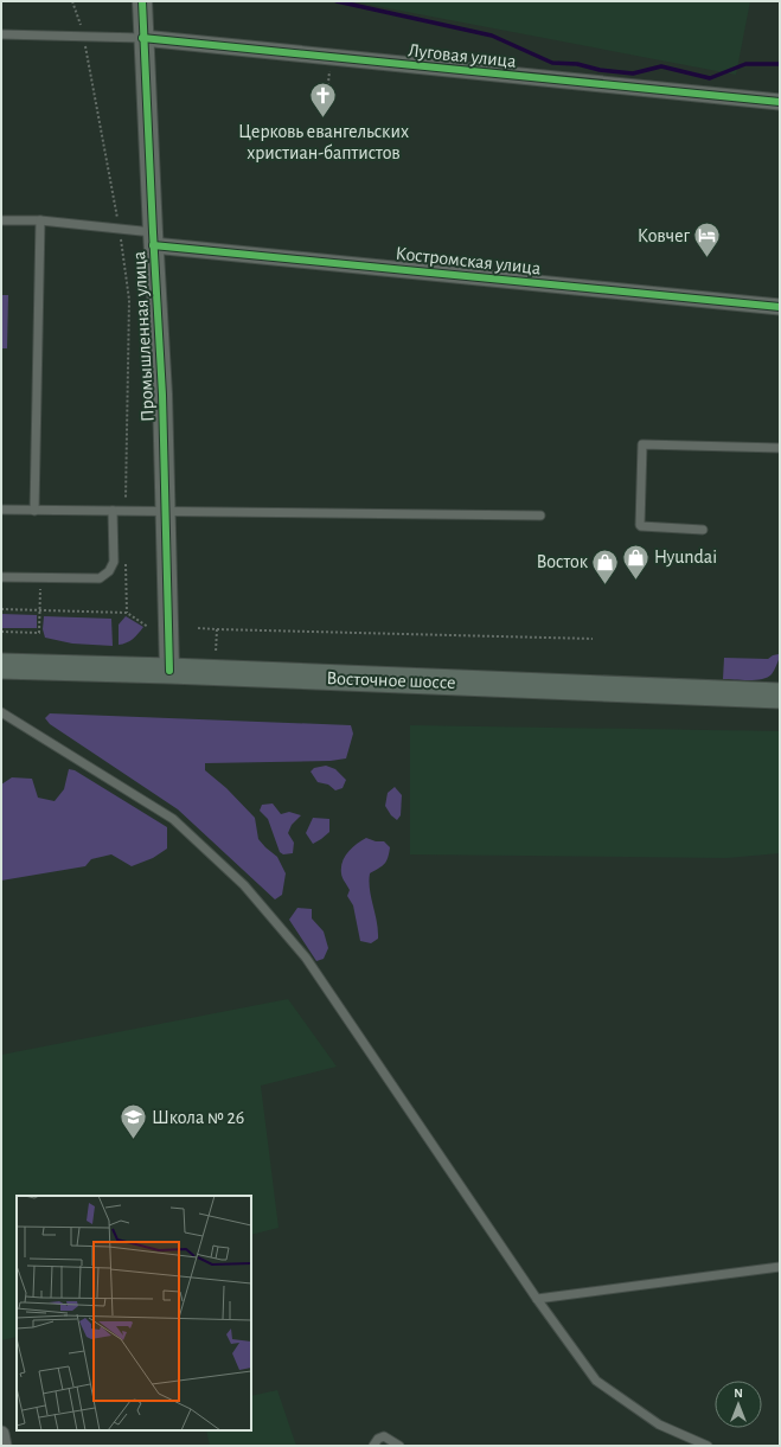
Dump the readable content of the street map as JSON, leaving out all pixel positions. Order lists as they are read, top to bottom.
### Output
{
  "streets": {
    "main road": ["Восточное шоссе"],
    "street": ["Луговая улица", "Костромская улица", "Промышленная улица"]
  },
  "crossings": [
    ["Луговая улица", "Промышленная улица"],
    ["Костромская улица", "Промышленная улица"],
    ["Промышленная улица", "Восточное шоссе"]
  ],
  "places": {
    "church": ["Церковь евангельских христиан-баптистов"],
    "hotel": ["Ковчег"],
    "shop": ["Hyundai", "Восток"],
    "school or university": ["Школа № 26"]
  },
  "north": "top"
}
